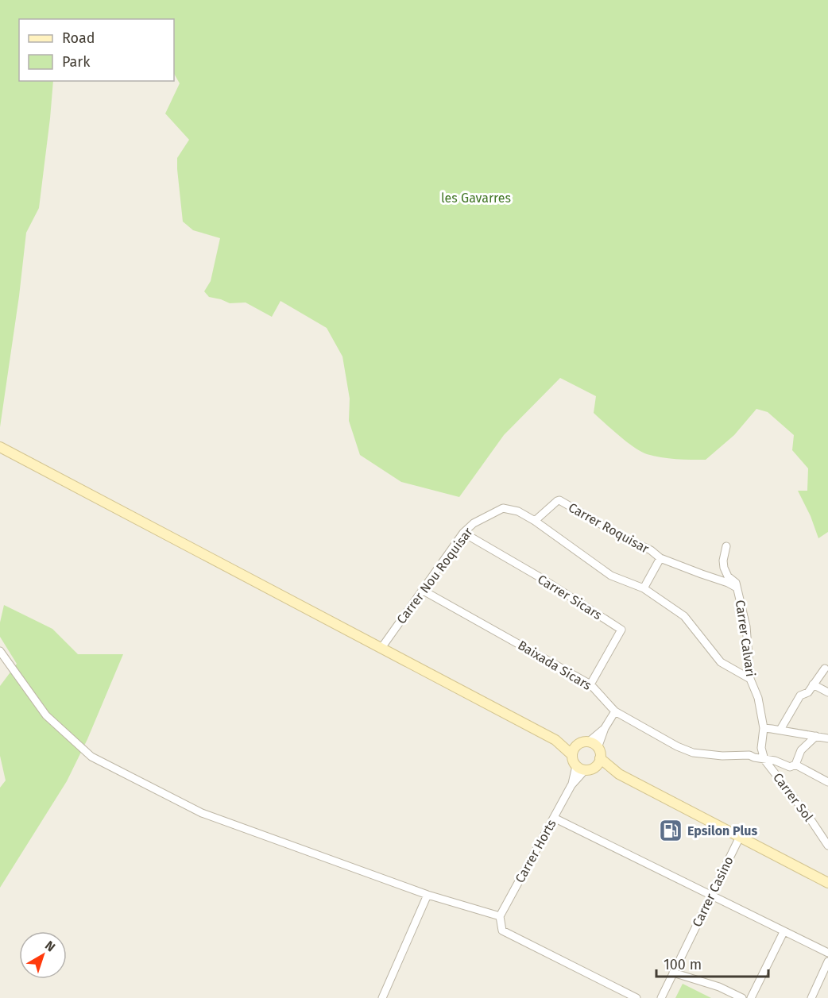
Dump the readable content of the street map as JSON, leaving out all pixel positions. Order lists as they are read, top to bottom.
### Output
{
  "streets": {
    "street": [
      "Carrer Roquisar",
      "Carrer Nou Roquisar",
      "Carrer Sicars",
      "Carrer Calvari",
      "Baixada Sicars",
      "Carrer Sol",
      "Carrer Horts",
      "Carrer Casino"
    ]
  },
  "crossings": [
    ["Carrer Roquisar", "Carrer Nou Roquisar"],
    ["Carrer Roquisar", "Carrer Calvari"],
    ["Carrer Nou Roquisar", "Carrer Sicars"],
    ["Carrer Nou Roquisar", "Carrer Calvari"],
    ["Carrer Nou Roquisar", "Baixada Sicars"],
    ["Carrer Sicars", "Baixada Sicars"],
    ["Carrer Calvari", "Carrer Sol"],
    ["Baixada Sicars", "Carrer Sol"]
  ],
  "parks": ["les Gavarres"],
  "places": {
    "fuel station": ["Epsilon Plus"]
  },
  "legend": ["Road", "Park"],
  "scale_bar": "100 m",
  "north": "top right"
}
